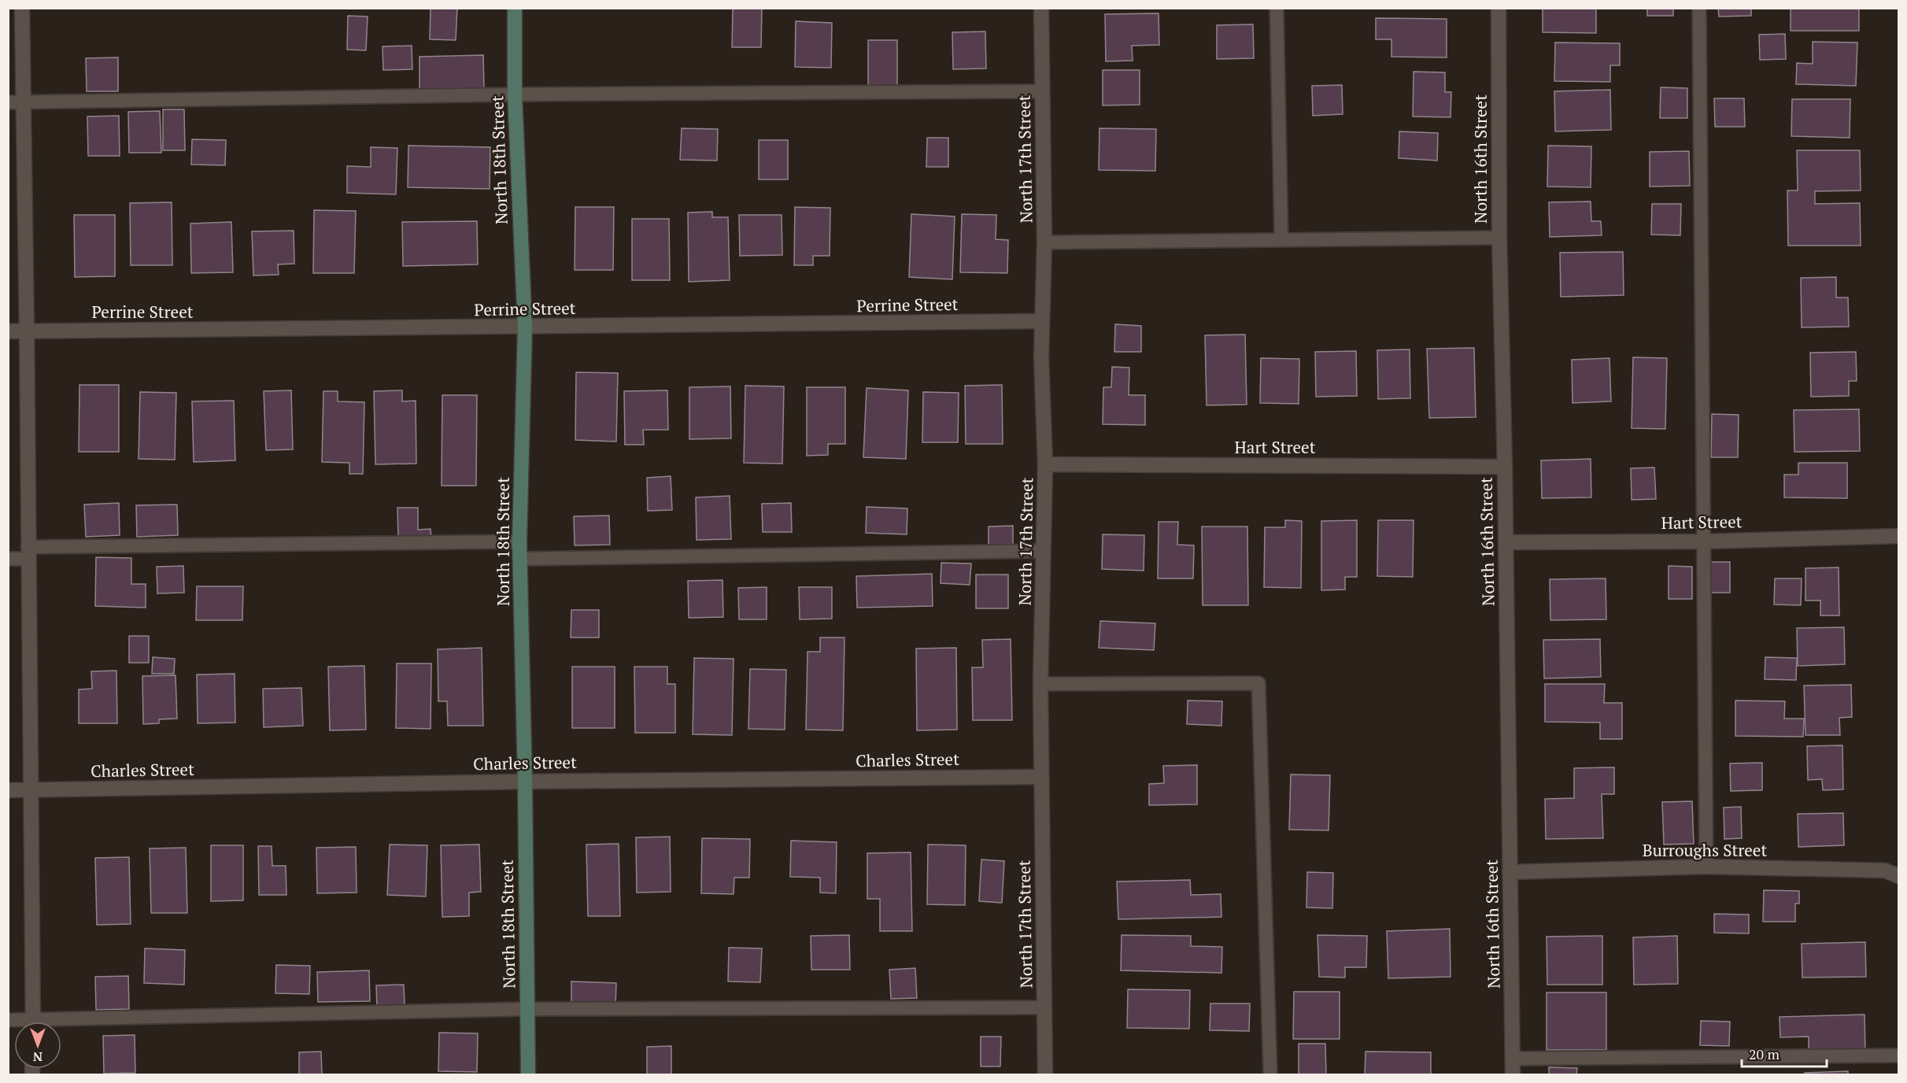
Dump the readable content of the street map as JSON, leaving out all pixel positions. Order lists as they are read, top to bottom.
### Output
{
  "streets": {
    "street": [
      "North 17th Street",
      "North 16th Street",
      "North 18th Street",
      "Perrine Street",
      "Hart Street",
      "Charles Street",
      "Burroughs Street"
    ]
  },
  "crossings": [
    ["North 17th Street", "Perrine Street"],
    ["North 17th Street", "Hart Street"],
    ["North 17th Street", "Charles Street"],
    ["North 16th Street", "Hart Street"],
    ["North 16th Street", "Burroughs Street"],
    ["North 18th Street", "Perrine Street"],
    ["North 18th Street", "Charles Street"]
  ],
  "scale_bar": "20 m",
  "north": "bottom"
}
